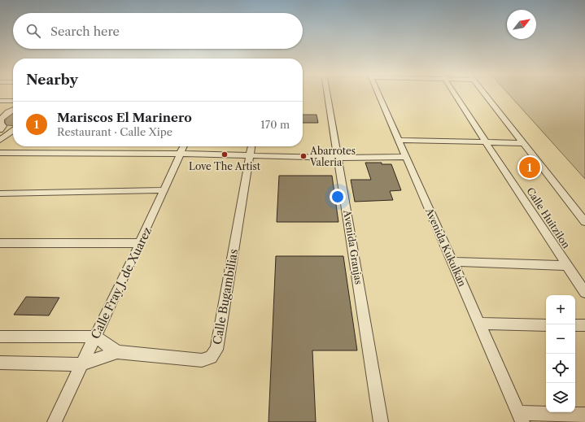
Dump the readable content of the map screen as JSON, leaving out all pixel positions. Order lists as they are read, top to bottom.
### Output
{
  "streets": {
    "street": [
      "Calle Huitzilon",
      "Avenida Granjas",
      "Avenida Kukulkán",
      "Calle Fray J. de Xuarez",
      "Calle Bugambilias"
    ]
  },
  "crossings": [
    ["Calle Fray J. de Xuarez", "Calle Bugambilias"]
  ],
  "places": ["Love The Artist", "Abarrotes Valeria"],
  "north": "top right",
  "page": {
    "search": "Search here",
    "heading": "Nearby",
    "list": [
      {
        "mark": "1",
        "name": "Mariscos El Marinero",
        "note": "Restaurant · Calle Xipe",
        "value": "170 m"
      }
    ],
    "pins": "1",
    "map_buttons": ["+", "−"]
  }
}
